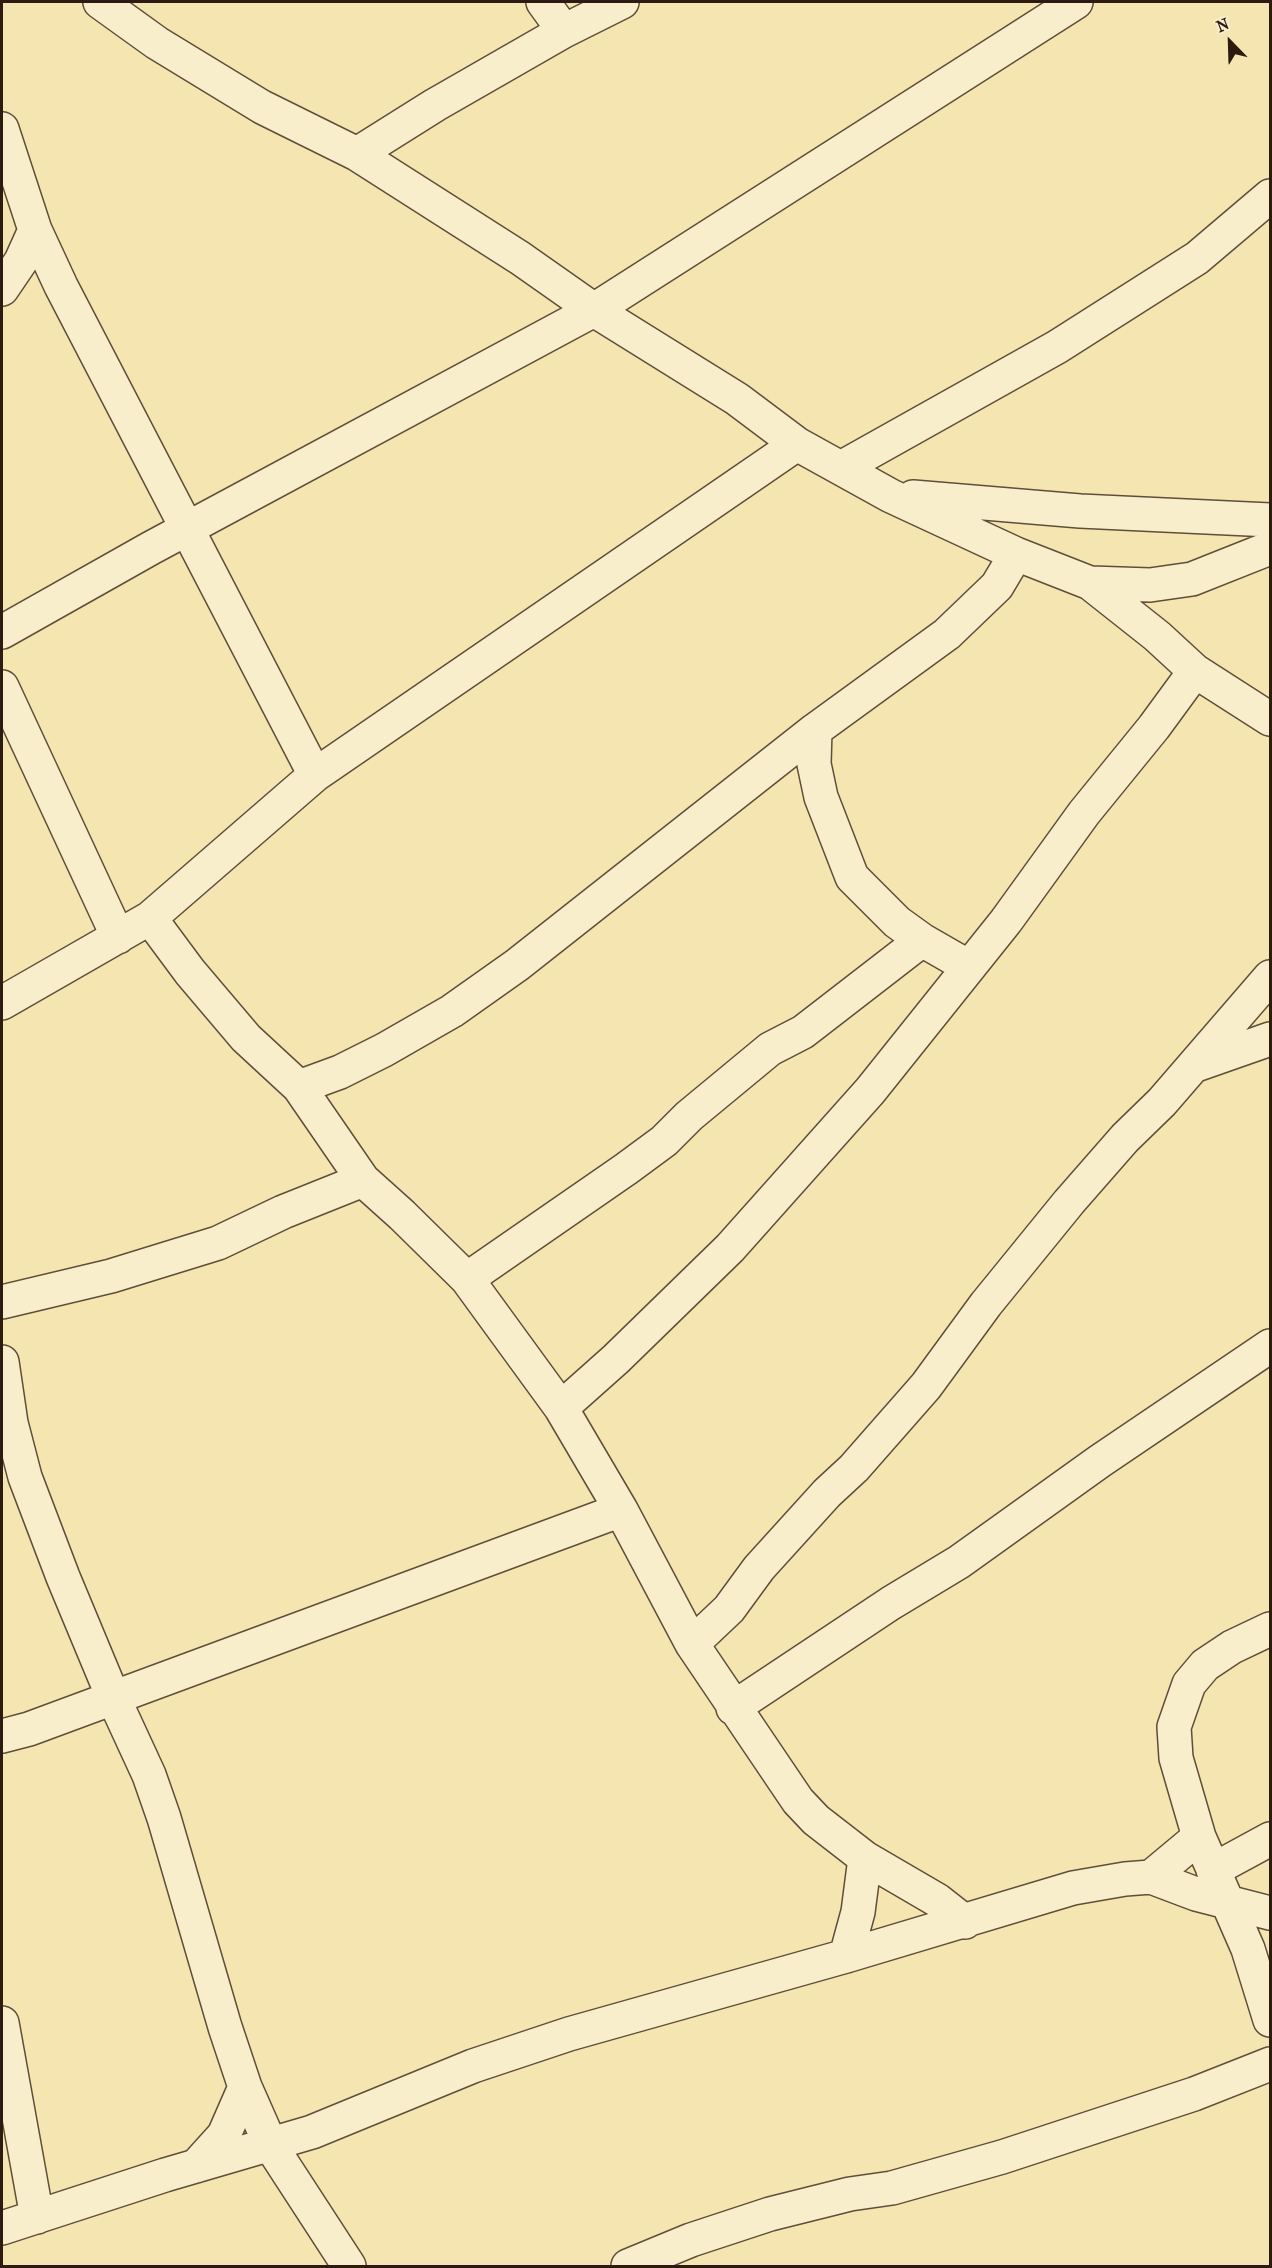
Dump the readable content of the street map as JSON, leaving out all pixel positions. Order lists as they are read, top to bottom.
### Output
{
  "north": "top left"
}
